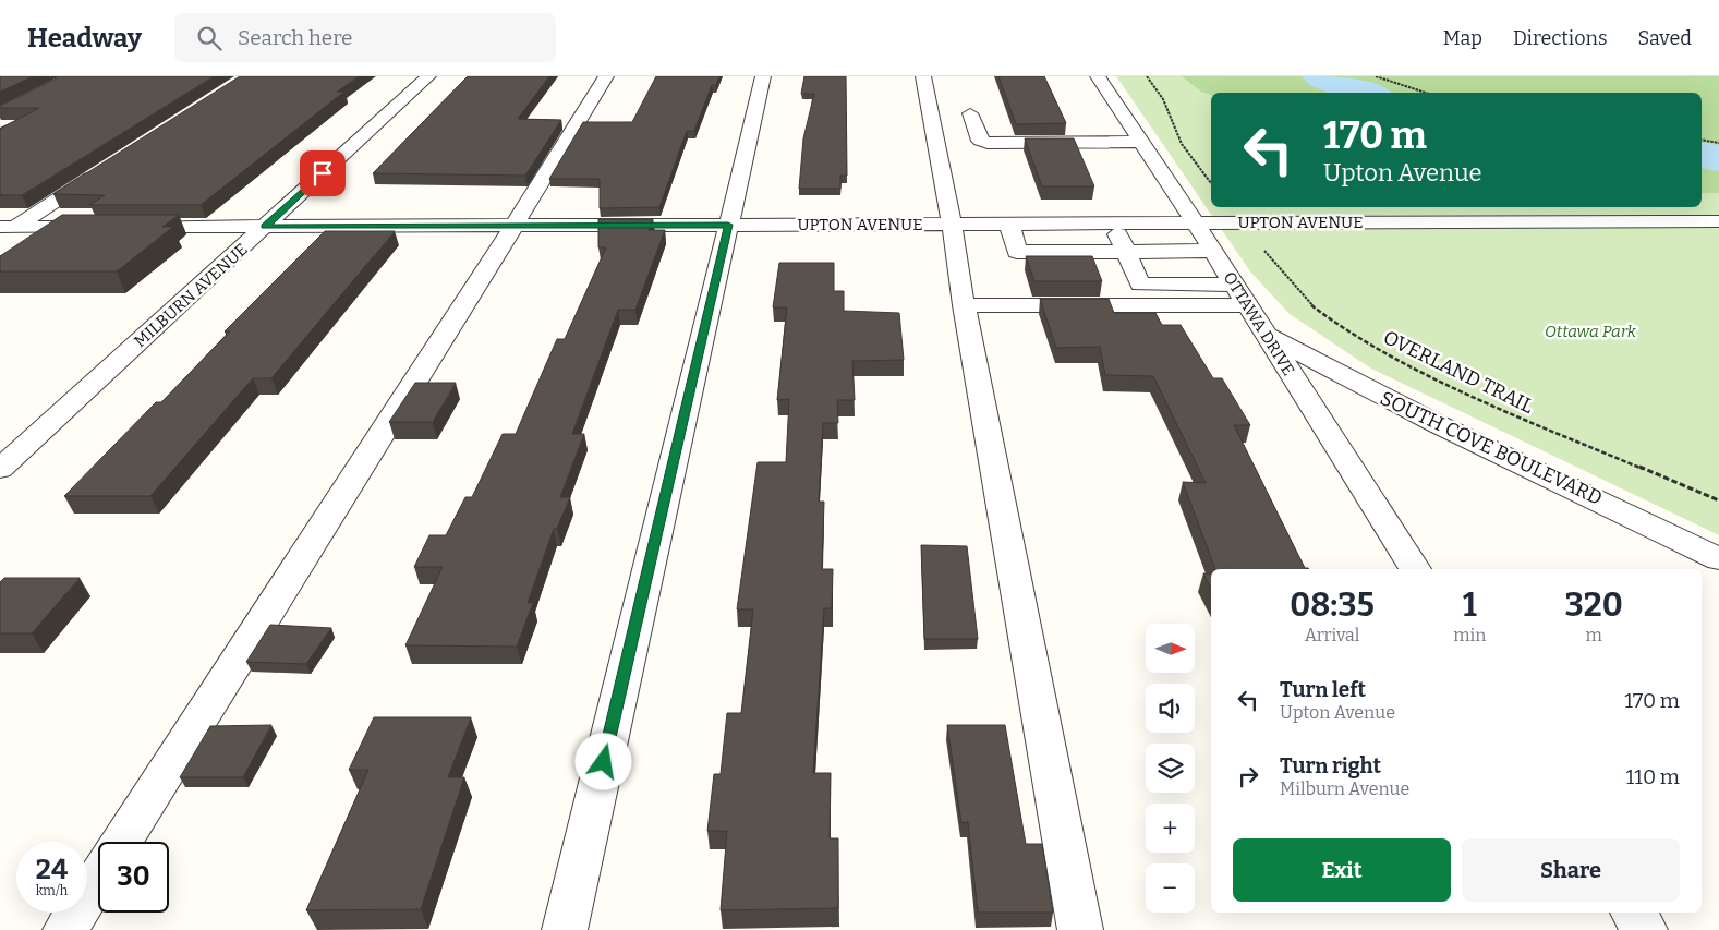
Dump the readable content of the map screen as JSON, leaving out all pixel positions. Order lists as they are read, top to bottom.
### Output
{
  "streets": {
    "street": [
      "UPTON AVENUE",
      "MILBURN AVENUE",
      "OTTAWA DRIVE",
      "SOUTH COVE BOULEVARD"
    ],
    "path": ["OVERLAND TRAIL"]
  },
  "crossings": [
    ["UPTON AVENUE", "MILBURN AVENUE"],
    ["UPTON AVENUE", "OTTAWA DRIVE"],
    ["UPTON AVENUE", "OVERLAND TRAIL"],
    ["OTTAWA DRIVE", "SOUTH COVE BOULEVARD"]
  ],
  "parks": ["Ottawa Park"],
  "north": "right",
  "page": {
    "header": "Headway",
    "search": "Search here",
    "nav": ["Map", "Directions", "Saved"],
    "turn": ["170 m", "Upton Avenue"],
    "eta": [
      "08:35",
      "Arrival",
      "1",
      "min",
      "320",
      "m"
    ],
    "map_buttons": ["+", "−"],
    "list": [
      {
        "name": "Turn left",
        "note": "Upton Avenue",
        "value": "170 m"
      },
      {
        "name": "Turn right",
        "note": "Milburn Avenue",
        "value": "110 m"
      }
    ],
    "buttons": ["Exit", "Share"],
    "speed": "24 km/h",
    "limit": "30"
  }
}
